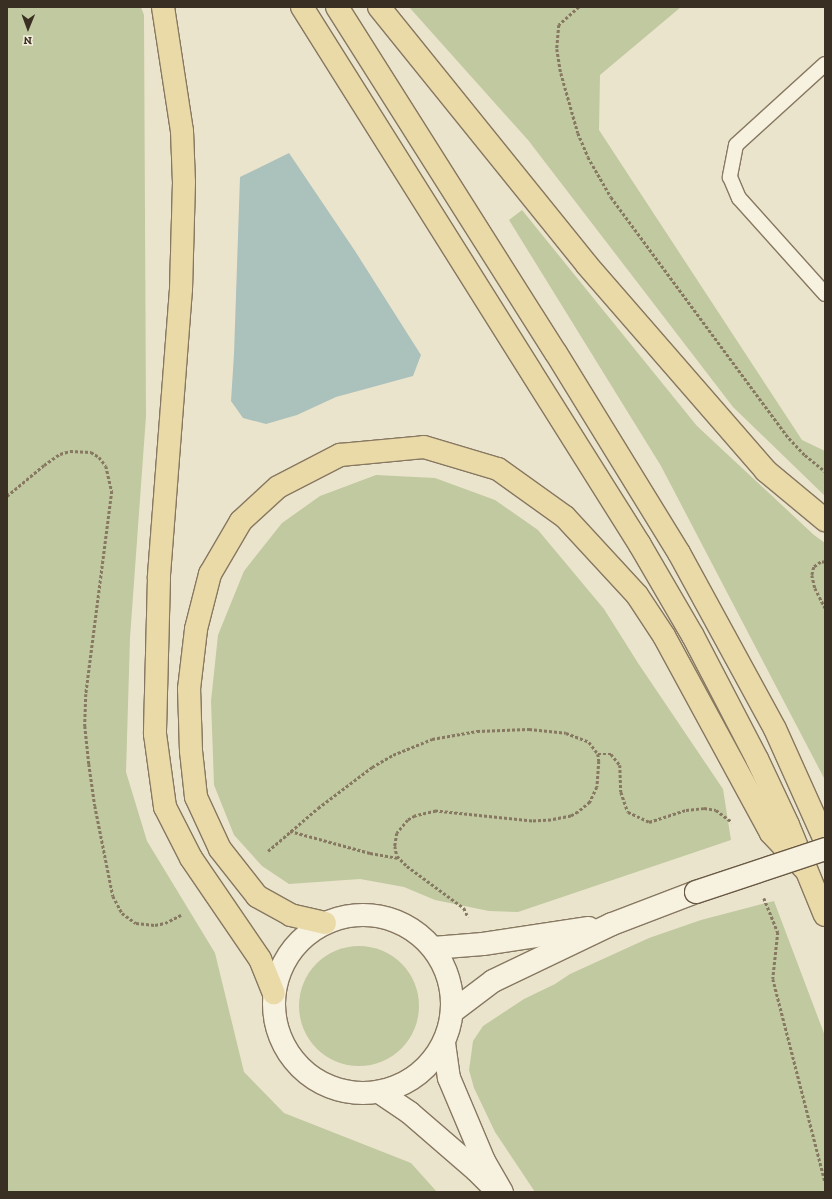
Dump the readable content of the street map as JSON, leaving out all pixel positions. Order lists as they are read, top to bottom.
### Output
{
  "north": "bottom"
}
